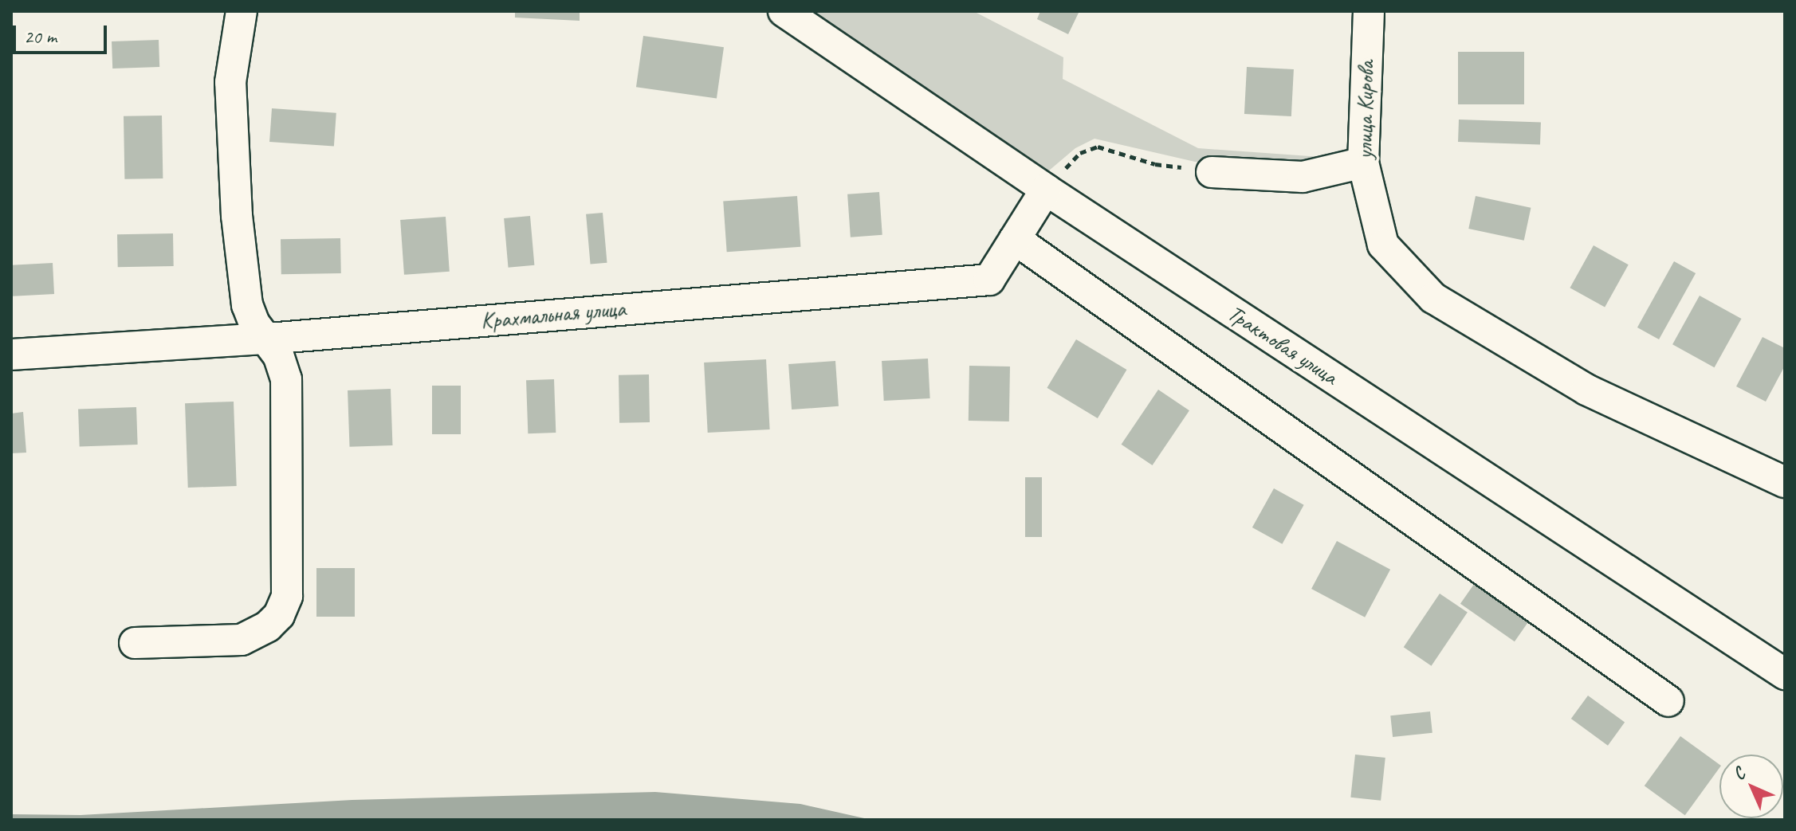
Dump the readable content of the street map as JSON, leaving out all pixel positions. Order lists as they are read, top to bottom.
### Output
{
  "streets": {
    "street": ["улица Кирова", "Крахмальная улица", "Трактовая улица"]
  },
  "crossings": [
    ["Крахмальная улица", "Трактовая улица"]
  ],
  "scale_bar": "20 m",
  "north": "top left"
}
